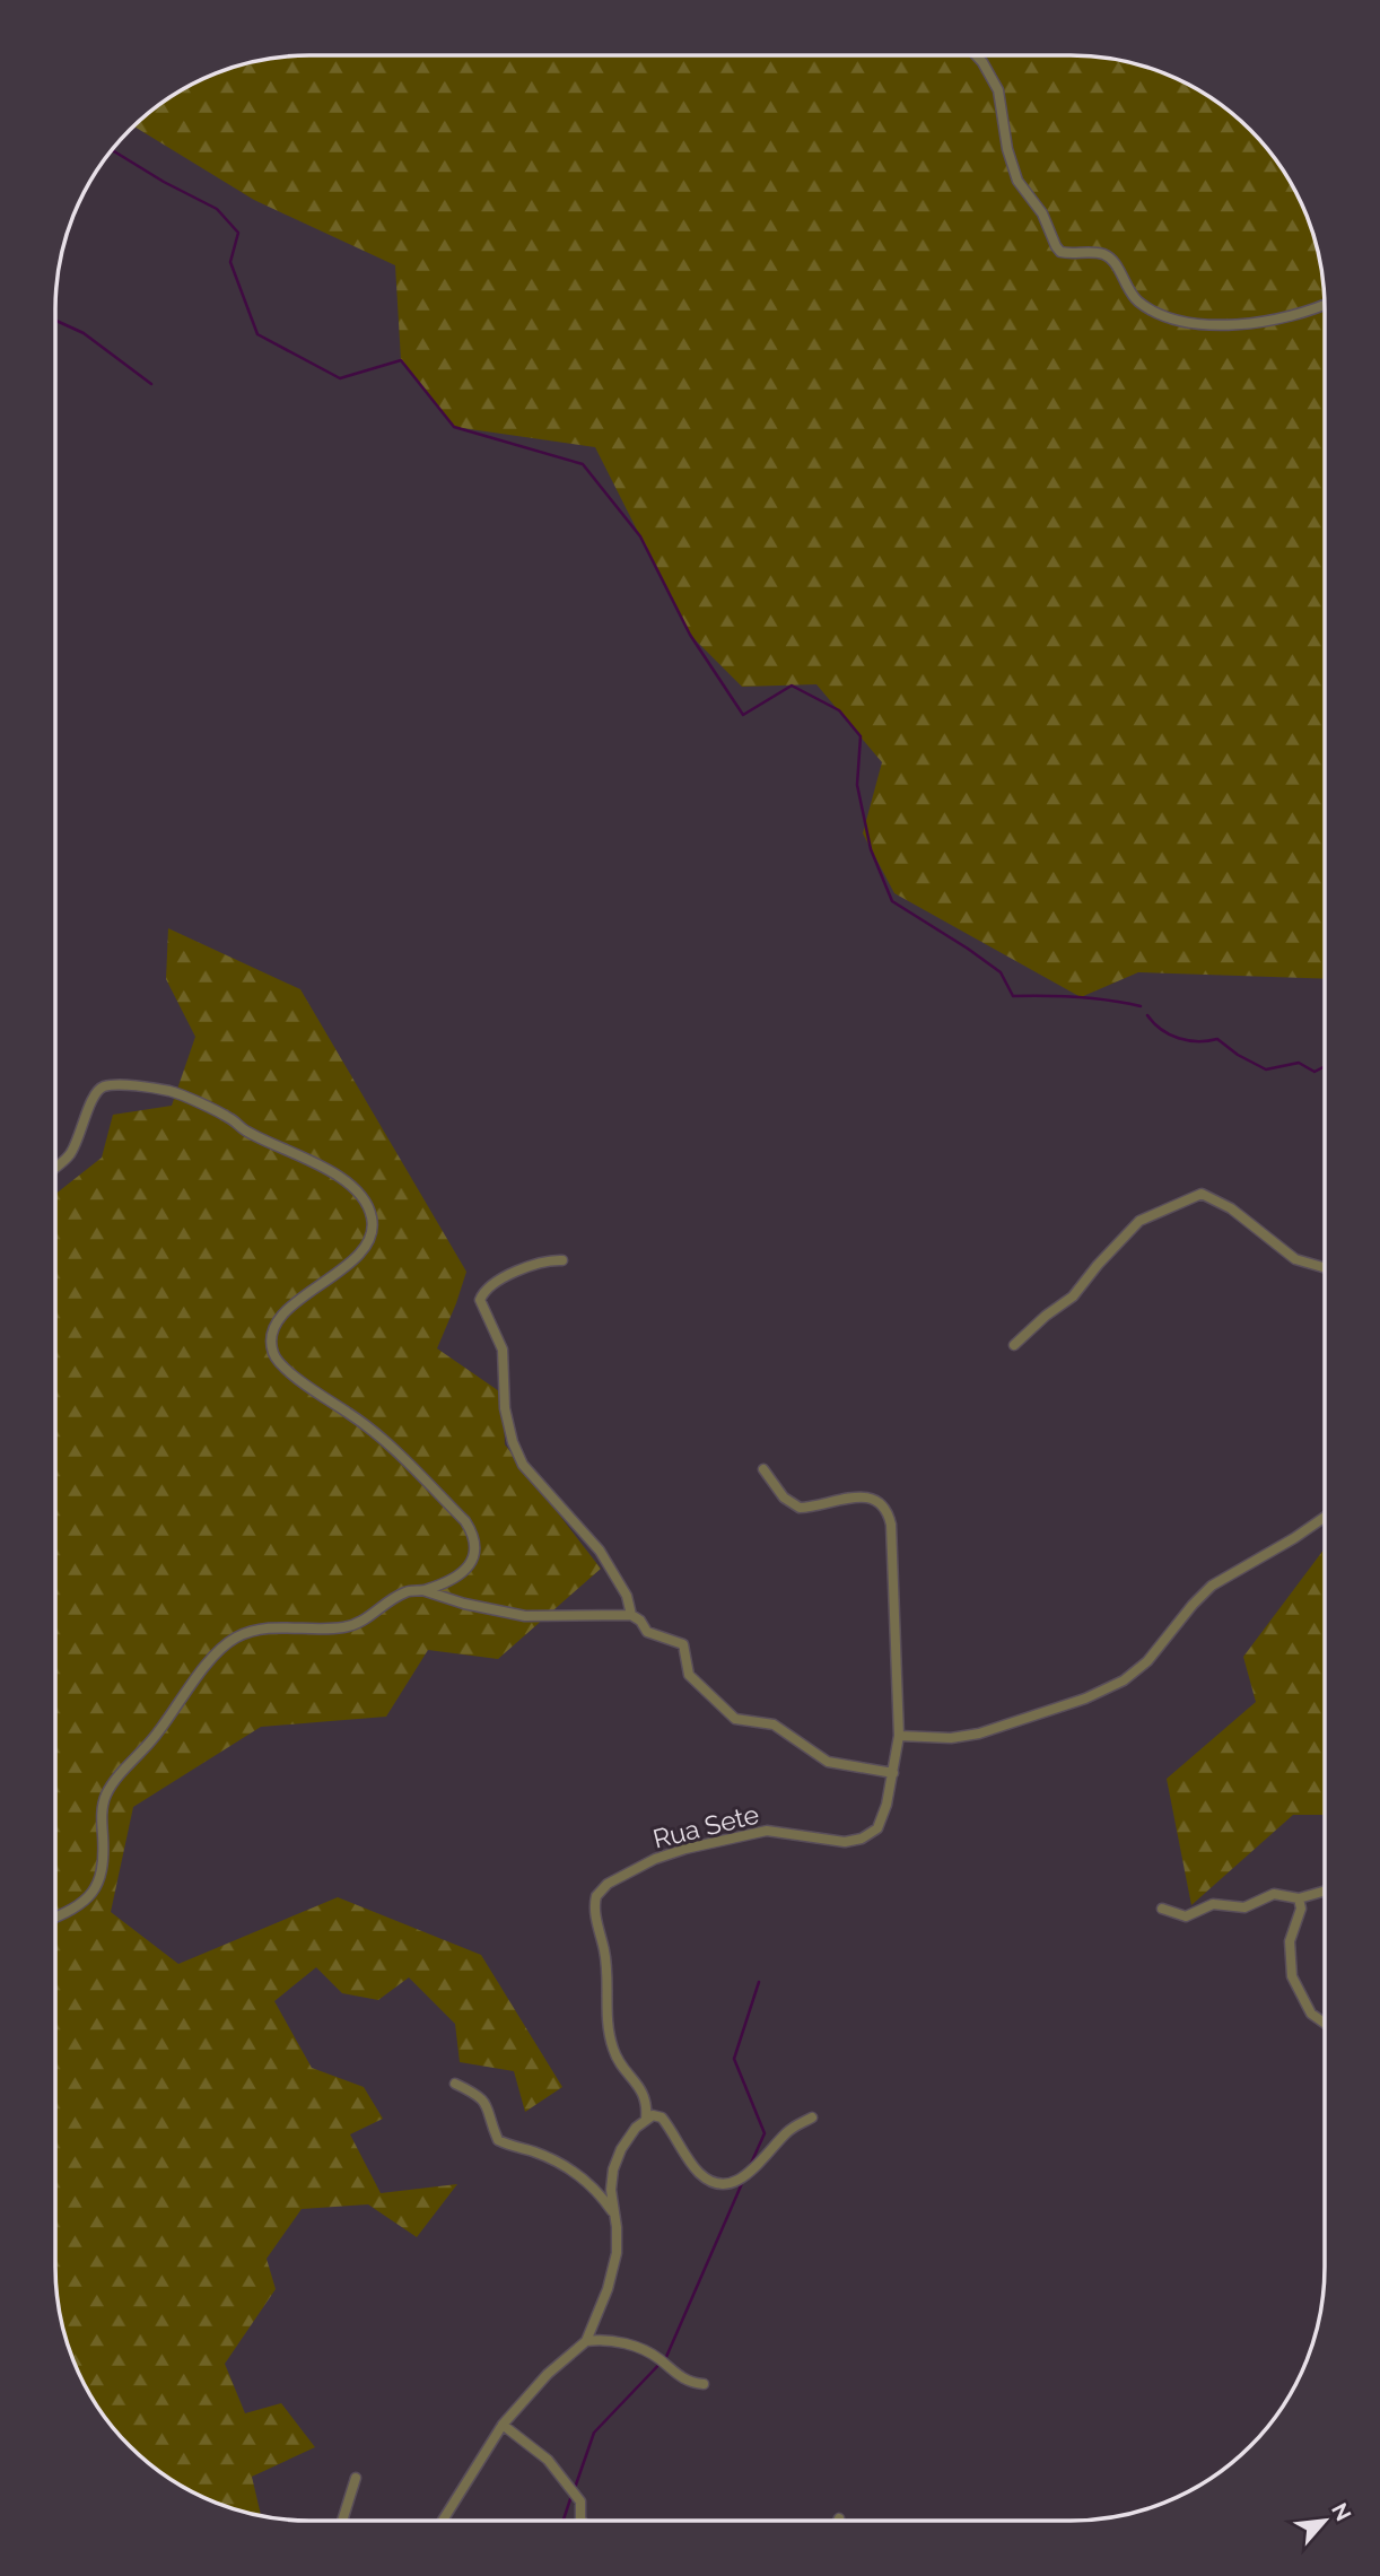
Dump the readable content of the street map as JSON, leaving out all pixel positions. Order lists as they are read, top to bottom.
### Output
{
  "streets": {
    "street": ["Rua Sete"]
  },
  "north": "top right"
}
